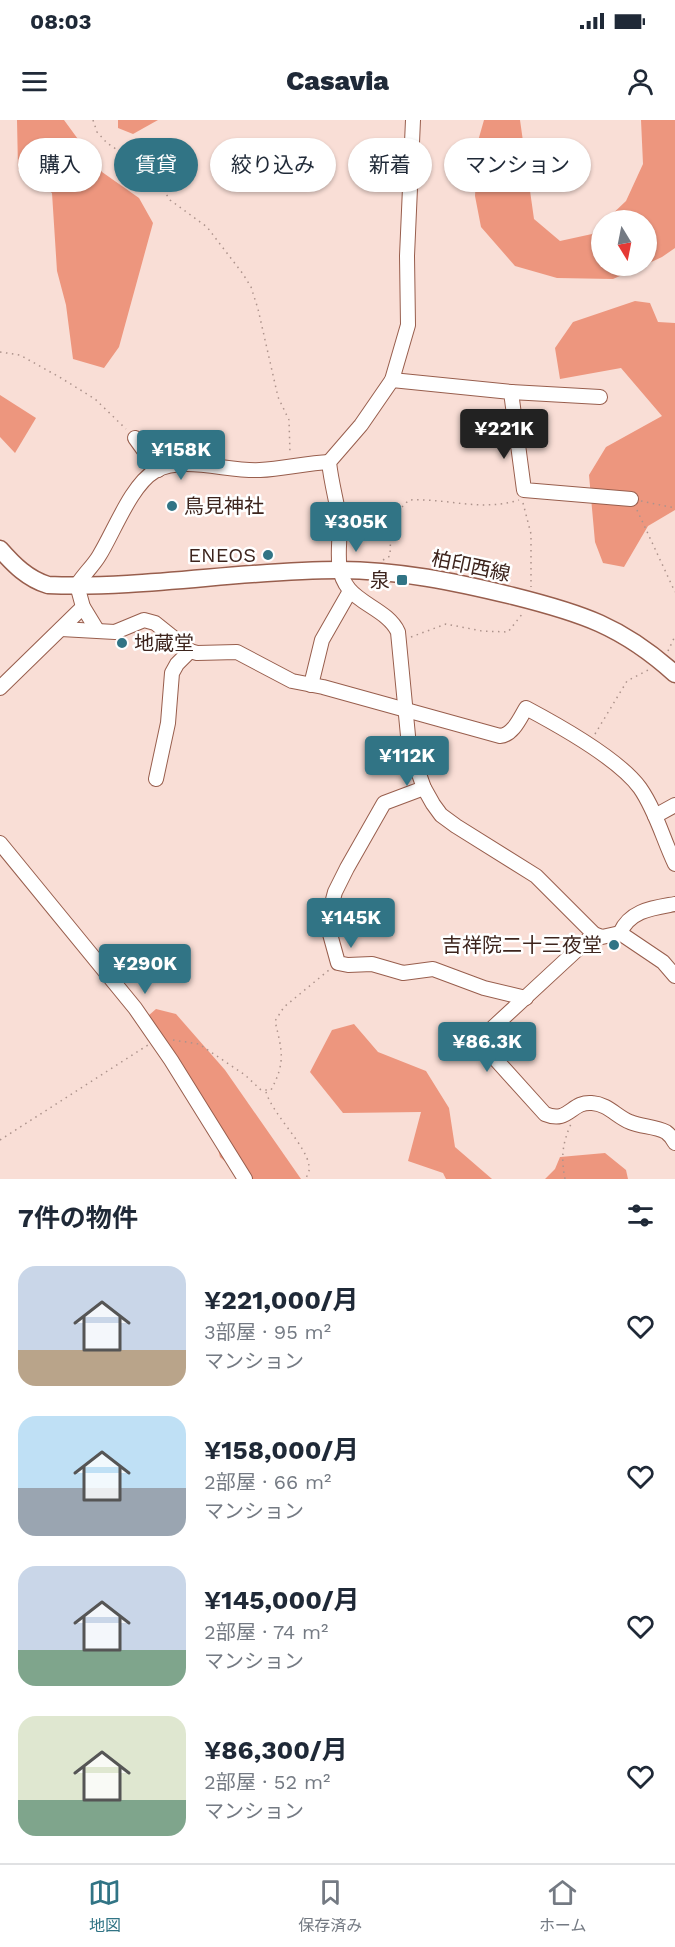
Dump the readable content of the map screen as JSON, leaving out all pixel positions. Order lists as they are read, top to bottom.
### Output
{
  "streets": {
    "main road": ["柏印西線"]
  },
  "places": {
    "other": [
      "鳥見神社",
      "ENEOS",
      "地蔵堂",
      "吉祥院二十三夜堂"
    ],
    "transit": ["泉"]
  },
  "north": "bottom",
  "page": {
    "status": "08:03",
    "header": "Casavia",
    "chip": [
      "購入",
      "賃貸",
      "絞り込み",
      "新着",
      "マンション"
    ],
    "price": [
      "¥221K",
      "¥158K",
      "¥305K",
      "¥112K",
      "¥145K",
      "¥290K",
      "¥86.3K"
    ],
    "heading": "7件の物件",
    "list": [
      {
        "name": "¥221,000/月",
        "note": "3部屋 · 95 m² · マンション"
      },
      {
        "name": "¥158,000/月",
        "note": "2部屋 · 66 m² · マンション"
      },
      {
        "name": "¥145,000/月",
        "note": "2部屋 · 74 m² · マンション"
      },
      {
        "name": "¥86,300/月",
        "note": "2部屋 · 52 m² · マンション"
      }
    ],
    "tabs": ["地図", "保存済み", "ホーム"]
  }
}
